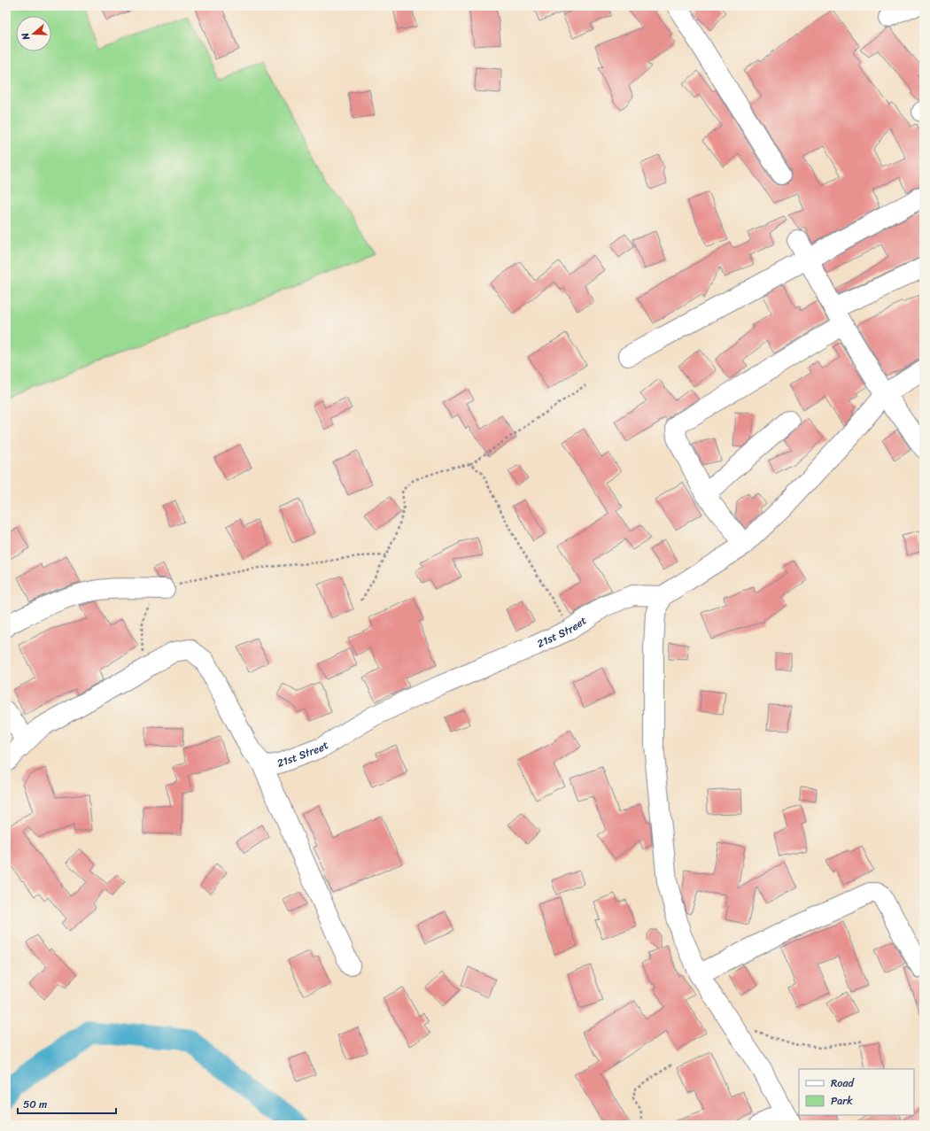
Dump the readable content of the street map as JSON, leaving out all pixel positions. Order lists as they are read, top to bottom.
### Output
{
  "streets": {
    "street": ["21st Street"]
  },
  "legend": ["Road", "Park"],
  "scale_bar": "50 m",
  "north": "left"
}
